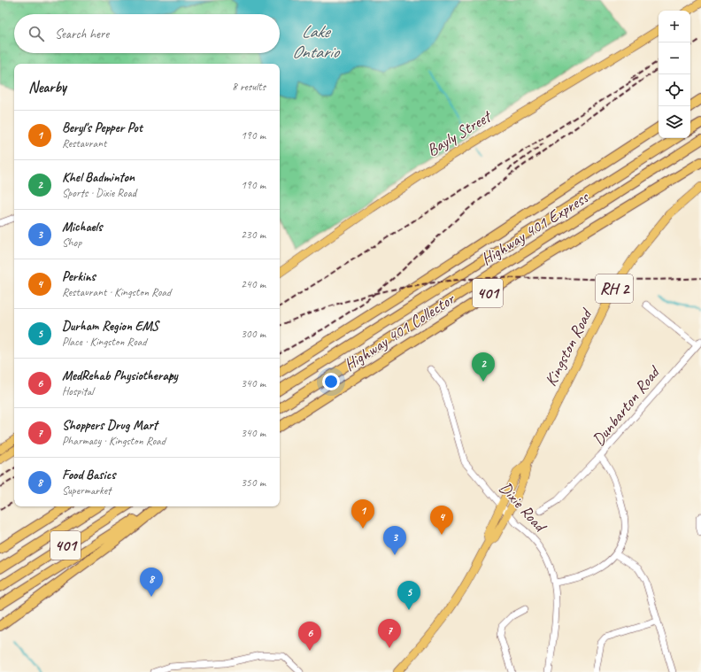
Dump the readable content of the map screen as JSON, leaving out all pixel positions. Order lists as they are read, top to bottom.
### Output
{
  "streets": {
    "highway": ["Highway 401 Express", "401", "Highway 401 Collector"],
    "main road": ["Bayly Street", "RH 2", "Kingston Road"],
    "street": ["Dunbarton Road", "Dixie Road"]
  },
  "crossings": [
    ["Kingston Road", "Dixie Road"],
    ["Dunbarton Road", "Dixie Road"]
  ],
  "water": ["Lake Ontario"],
  "page": {
    "map_buttons": ["+", "−"],
    "search": "Search here",
    "heading": ["Nearby", "8 results"],
    "list": [
      {
        "mark": "1",
        "name": "Beryl's Pepper Pot",
        "note": "Restaurant",
        "value": "190 m"
      },
      {
        "mark": "2",
        "name": "Khel Badminton",
        "note": "Sports · Dixie Road",
        "value": "190 m"
      },
      {
        "mark": "3",
        "name": "Michaels",
        "note": "Shop",
        "value": "230 m"
      },
      {
        "mark": "4",
        "name": "Perkins",
        "note": "Restaurant · Kingston Road",
        "value": "240 m"
      },
      {
        "mark": "5",
        "name": "Durham Region EMS",
        "note": "Place · Kingston Road",
        "value": "300 m"
      },
      {
        "mark": "6",
        "name": "MedRehab Physiotherapy",
        "note": "Hospital",
        "value": "340 m"
      },
      {
        "mark": "7",
        "name": "Shoppers Drug Mart",
        "note": "Pharmacy · Kingston Road",
        "value": "340 m"
      },
      {
        "mark": "8",
        "name": "Food Basics",
        "note": "Supermarket",
        "value": "350 m"
      }
    ],
    "pins": [
      "2",
      "1",
      "4",
      "3",
      "8",
      "5",
      "7",
      "6"
    ]
  }
}
